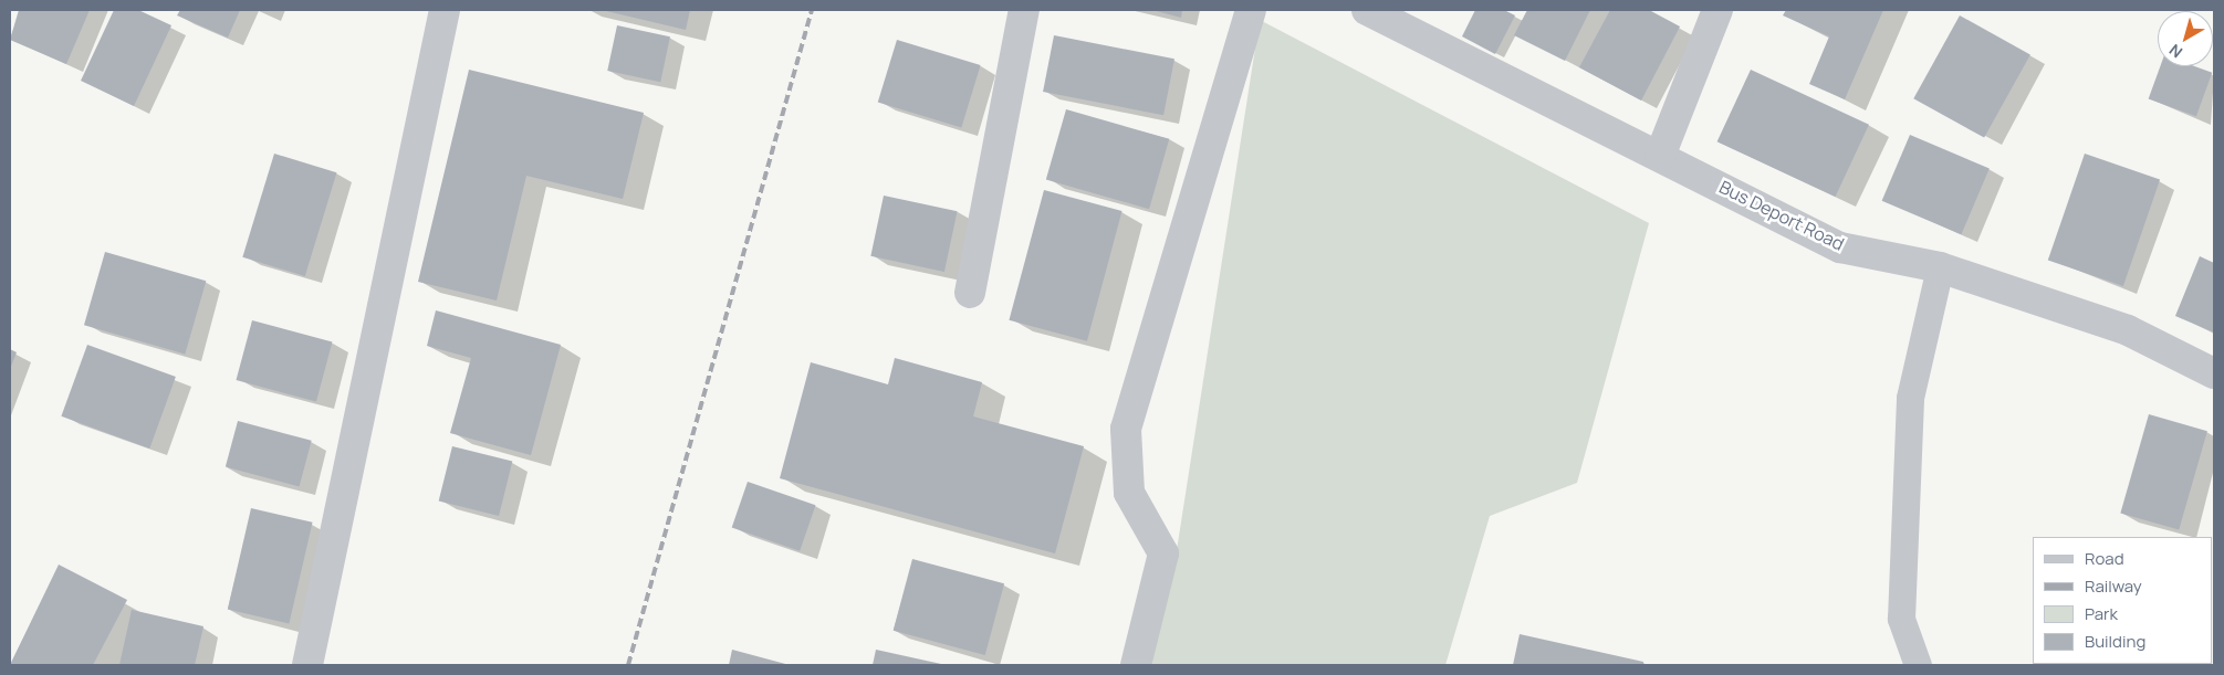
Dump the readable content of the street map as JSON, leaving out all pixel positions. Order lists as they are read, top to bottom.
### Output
{
  "streets": {
    "street": ["Bus Deport Road"]
  },
  "legend": [
    "Road",
    "Railway",
    "Park",
    "Building"
  ],
  "north": "bottom left"
}
